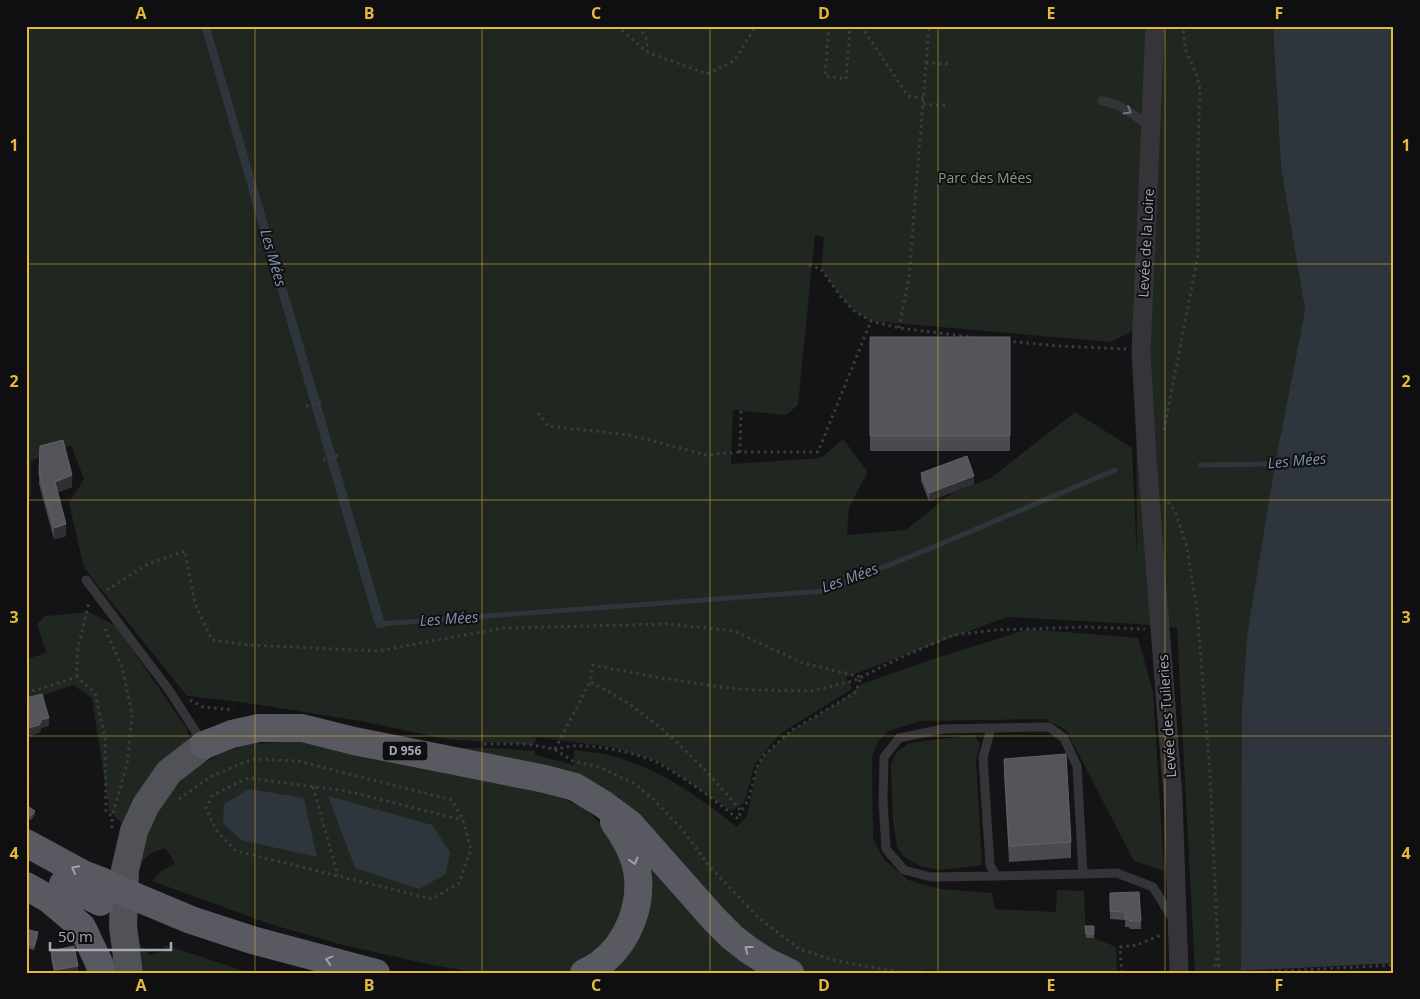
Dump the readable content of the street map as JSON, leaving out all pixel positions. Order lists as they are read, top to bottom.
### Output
{
  "streets": {
    "highway": ["D 956"],
    "street": ["Levée de la Loire", "Levée des Tuileries"]
  },
  "crossings": [
    ["Levée de la Loire", "Levée des Tuileries"]
  ],
  "water": ["Les Mées"],
  "parks": ["Parc des Mées"],
  "scale_bar": "50 m",
  "grid": {
    "columns": [
      "A",
      "B",
      "C",
      "D",
      "E",
      "F"
    ],
    "rows": [
      "1",
      "2",
      "3",
      "4"
    ]
  }
}
